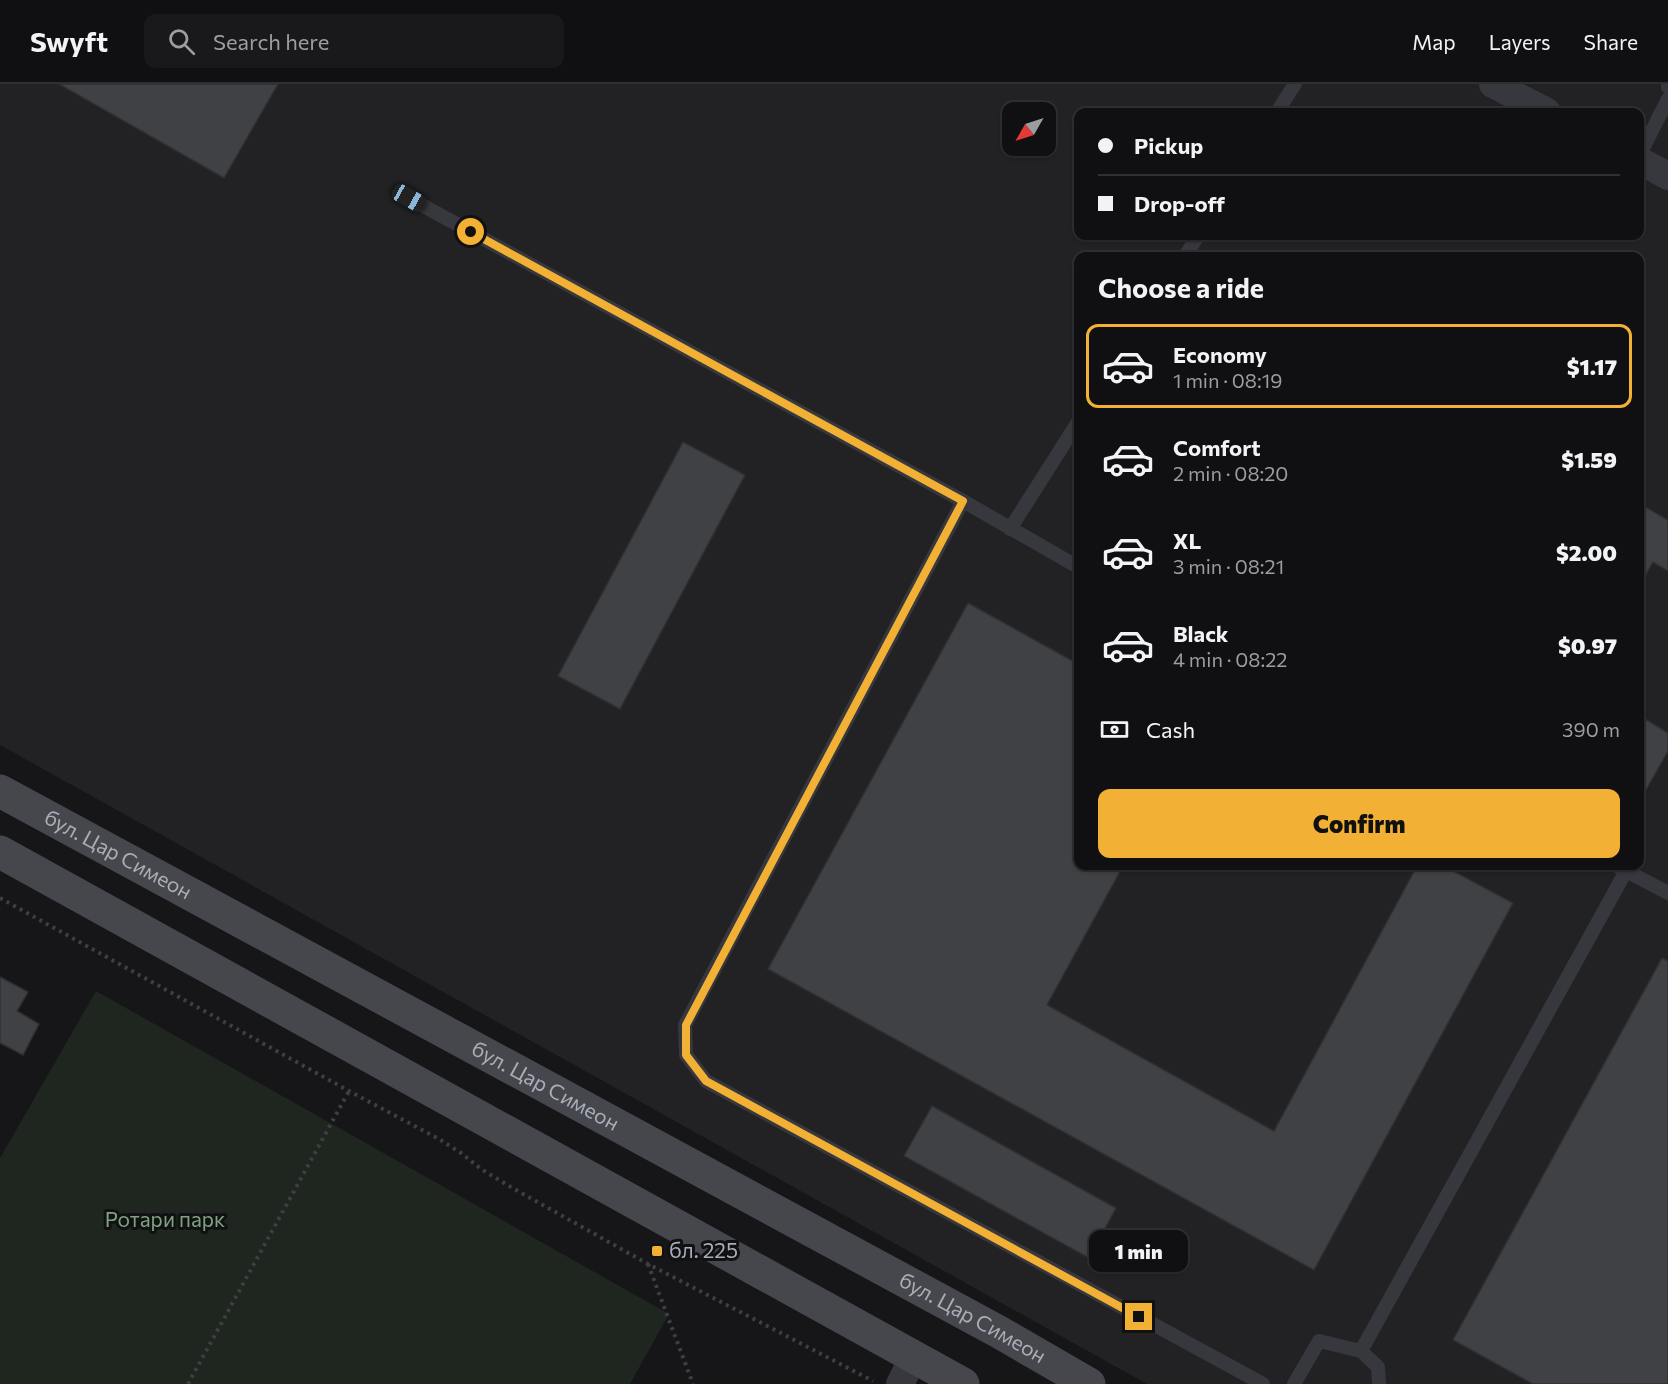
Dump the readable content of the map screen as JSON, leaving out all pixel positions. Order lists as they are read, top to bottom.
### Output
{
  "streets": {
    "main road": ["бул. Цар Симеон"]
  },
  "parks": ["Ротари парк"],
  "places": {
    "transit": ["бл. 225"]
  },
  "north": "bottom left",
  "page": {
    "header": "Swyft",
    "search": "Search here",
    "nav": ["Map", "Layers", "Share"],
    "banner": ["Pickup", "Drop-off"],
    "heading": "Choose a ride",
    "list": [
      {
        "name": "Economy",
        "note": "1 min · 08:19",
        "value": "$1.17"
      },
      {
        "name": "Comfort",
        "note": "2 min · 08:20",
        "value": "$1.59"
      },
      {
        "name": "XL",
        "note": "3 min · 08:21",
        "value": "$2.00"
      },
      {
        "name": "Black",
        "note": "4 min · 08:22",
        "value": "$0.97"
      }
    ],
    "pay": ["Cash", "390 m"],
    "buttons": "Confirm",
    "bubble": "1 min"
  }
}
